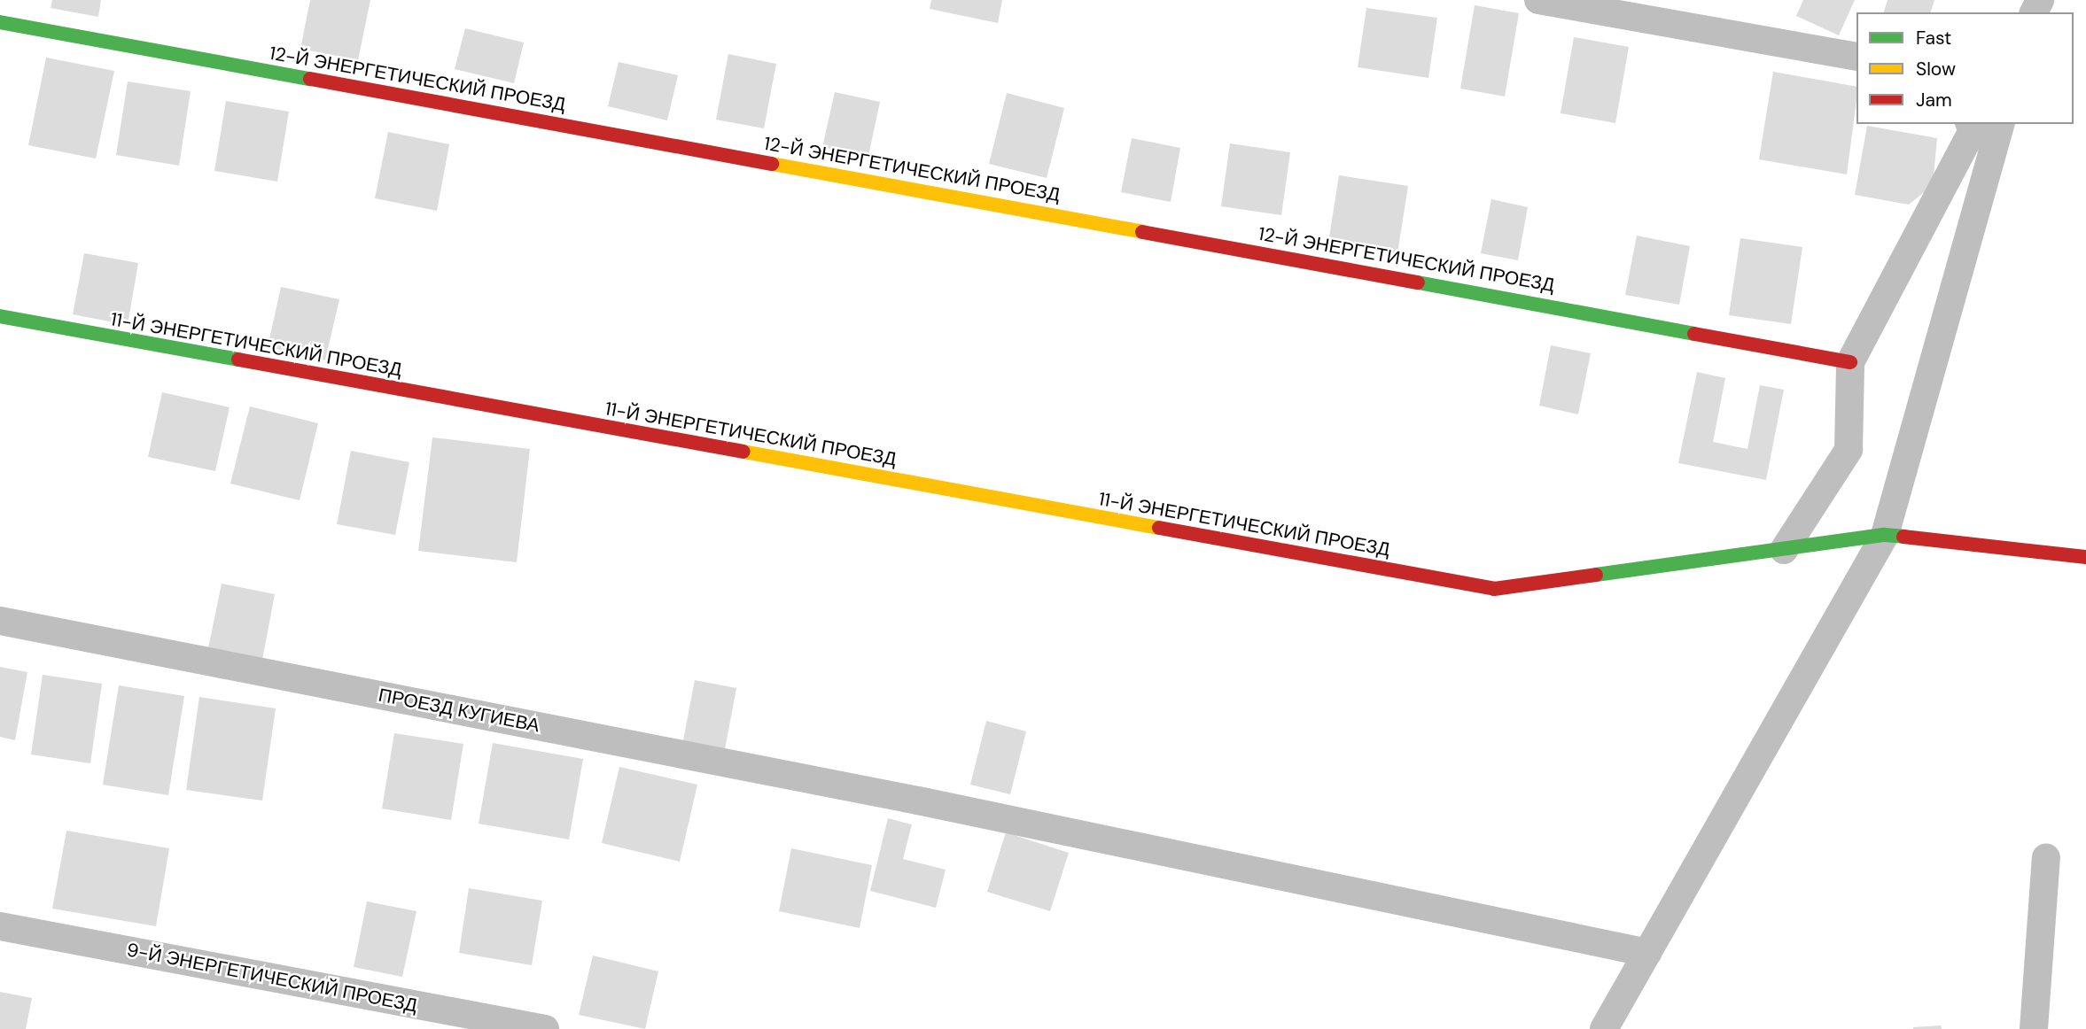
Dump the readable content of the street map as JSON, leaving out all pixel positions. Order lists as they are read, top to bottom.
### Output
{
  "streets": {
    "street": [
      "12-Й ЭНЕРГЕТИЧЕСКИЙ ПРОЕЗД",
      "11-Й ЭНЕРГЕТИЧЕСКИЙ ПРОЕЗД",
      "ПРОЕЗД КУГИЕВА",
      "9-Й ЭНЕРГЕТИЧЕСКИЙ ПРОЕЗД"
    ]
  },
  "legend": ["Fast", "Slow", "Jam"]
}
